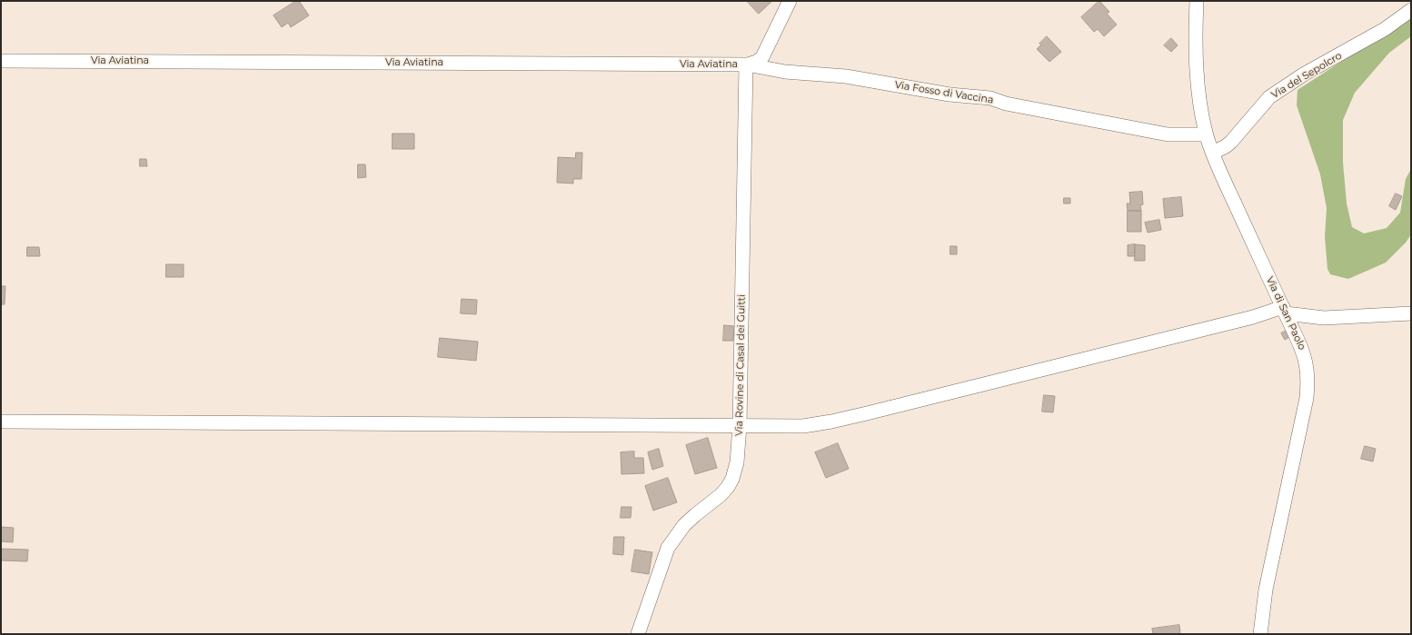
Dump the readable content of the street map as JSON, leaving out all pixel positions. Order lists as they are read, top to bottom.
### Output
{
  "streets": {
    "street": [
      "Via Aviatina",
      "Via del Sepolcro",
      "Via Fosso di Vaccina",
      "Via di San Paolo",
      "Via Rovine di Casal dei Guitti"
    ]
  },
  "crossings": [
    ["Via Aviatina", "Via Fosso di Vaccina"],
    ["Via Aviatina", "Via Rovine di Casal dei Guitti"],
    ["Via del Sepolcro", "Via di San Paolo"],
    ["Via Fosso di Vaccina", "Via di San Paolo"],
    ["Via Fosso di Vaccina", "Via Rovine di Casal dei Guitti"]
  ]
}
